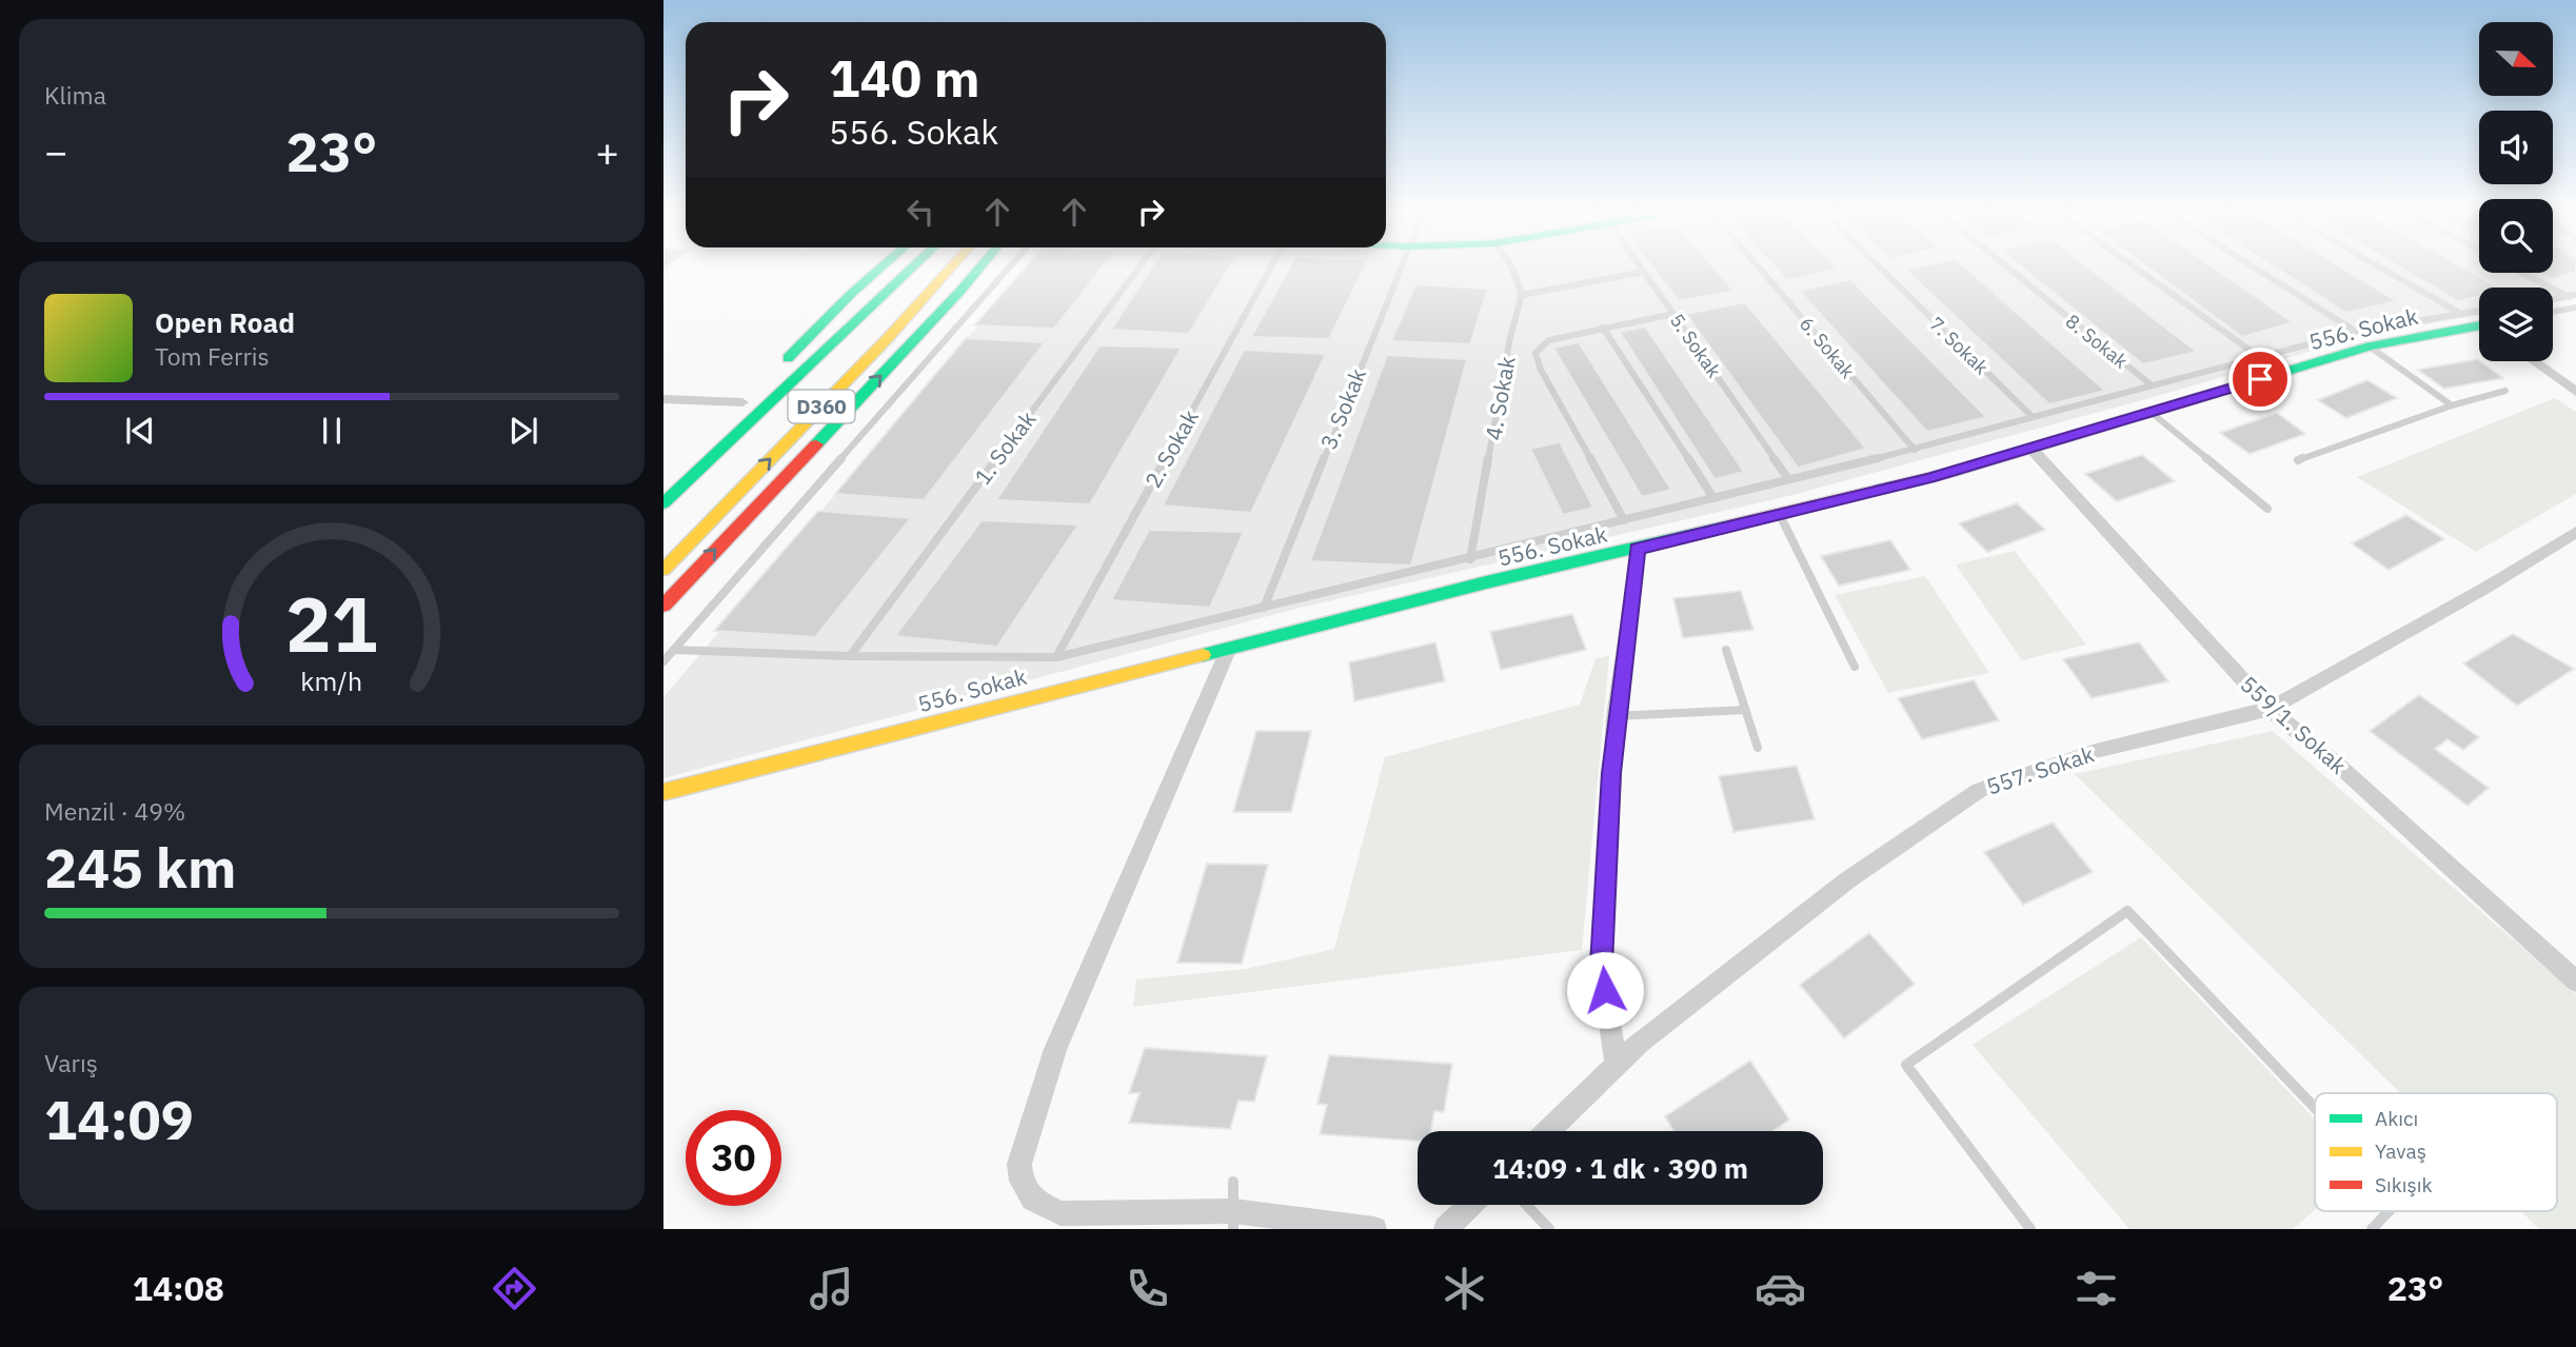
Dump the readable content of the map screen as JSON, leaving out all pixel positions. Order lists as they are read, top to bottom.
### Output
{
  "streets": {
    "main road": ["556. Sokak", "D360"],
    "street": ["559/1. Sokak", "557. Sokak"],
    "lane": [
      "8. Sokak",
      "5. Sokak",
      "7. Sokak",
      "6. Sokak",
      "4. Sokak",
      "3. Sokak",
      "1. Sokak",
      "2. Sokak"
    ]
  },
  "crossings": [
    ["556. Sokak", "559/1. Sokak"],
    ["559/1. Sokak", "557. Sokak"]
  ],
  "legend": ["Akıcı", "Yavaş", "Sıkışık"],
  "north": "right",
  "page": {
    "tile": [
      "Klima",
      ["Menzil · 49%", "245 km"],
      ["Varış", "14:09"]
    ],
    "turn": ["140 m", "556. Sokak"],
    "heat": ["−", "23°", "+"],
    "song": ["Open Road", "Tom Ferris"],
    "limit": "30",
    "trip": "14:09 · 1 dk · 390 m",
    "tabs": ["14:08", "23°"],
    "gauge": ["21", "km/h"]
  }
}
